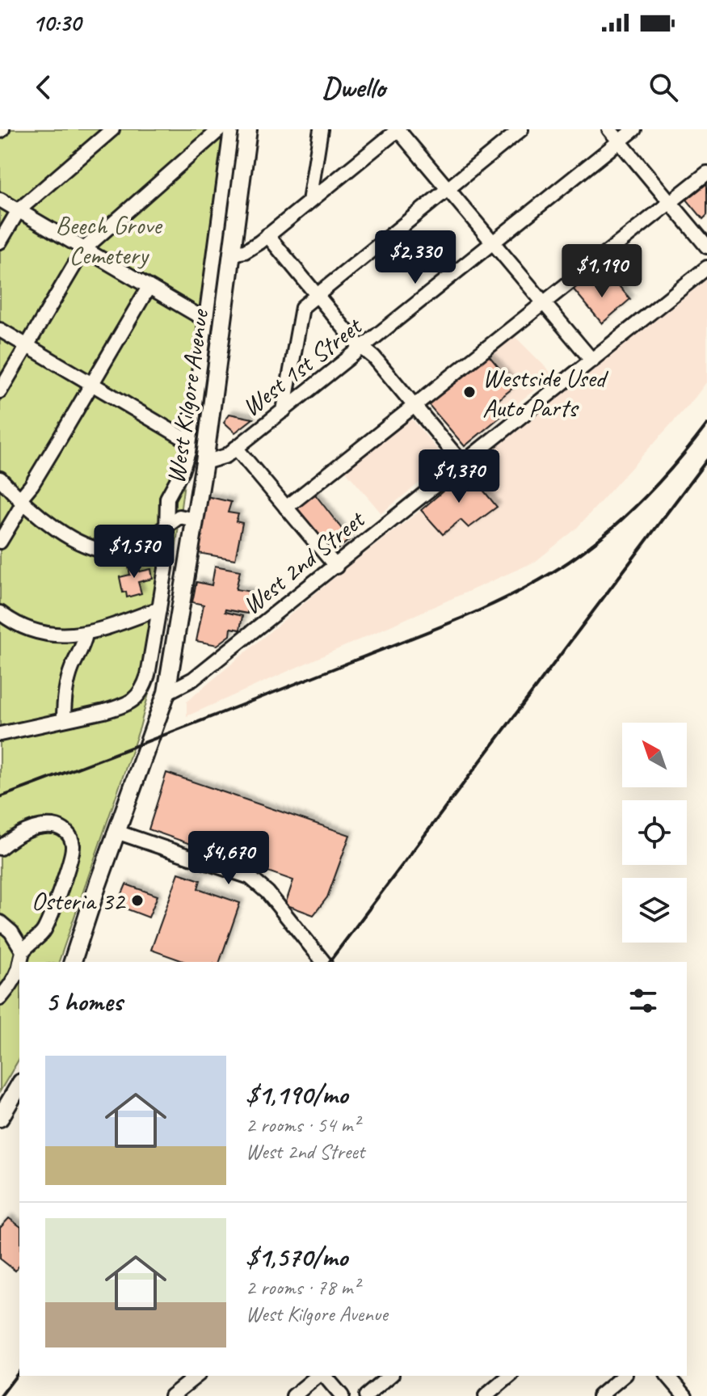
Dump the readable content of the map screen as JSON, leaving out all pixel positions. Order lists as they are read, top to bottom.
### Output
{
  "streets": {
    "main road": ["West Kilgore Avenue"],
    "street": ["West 1st Street", "West 2nd Street"]
  },
  "crossings": [
    ["West 1st Street", "West Kilgore Avenue"],
    ["West Kilgore Avenue", "West 2nd Street"]
  ],
  "parks": ["Beech Grove Cemetery"],
  "places": ["Westside Used Auto Parts", "Osteria 32"],
  "north": "top left",
  "page": {
    "status": "10:30",
    "header": "Dwello",
    "price": [
      "$2,330",
      "$1,190",
      "$1,370",
      "$1,570",
      "$4,670"
    ],
    "heading": "5 homes",
    "list": [
      {
        "name": "$1,190/mo",
        "note": "2 rooms · 54 m² · West 2nd Street"
      },
      {
        "name": "$1,570/mo",
        "note": "2 rooms · 78 m² · West Kilgore Avenue"
      }
    ]
  }
}
